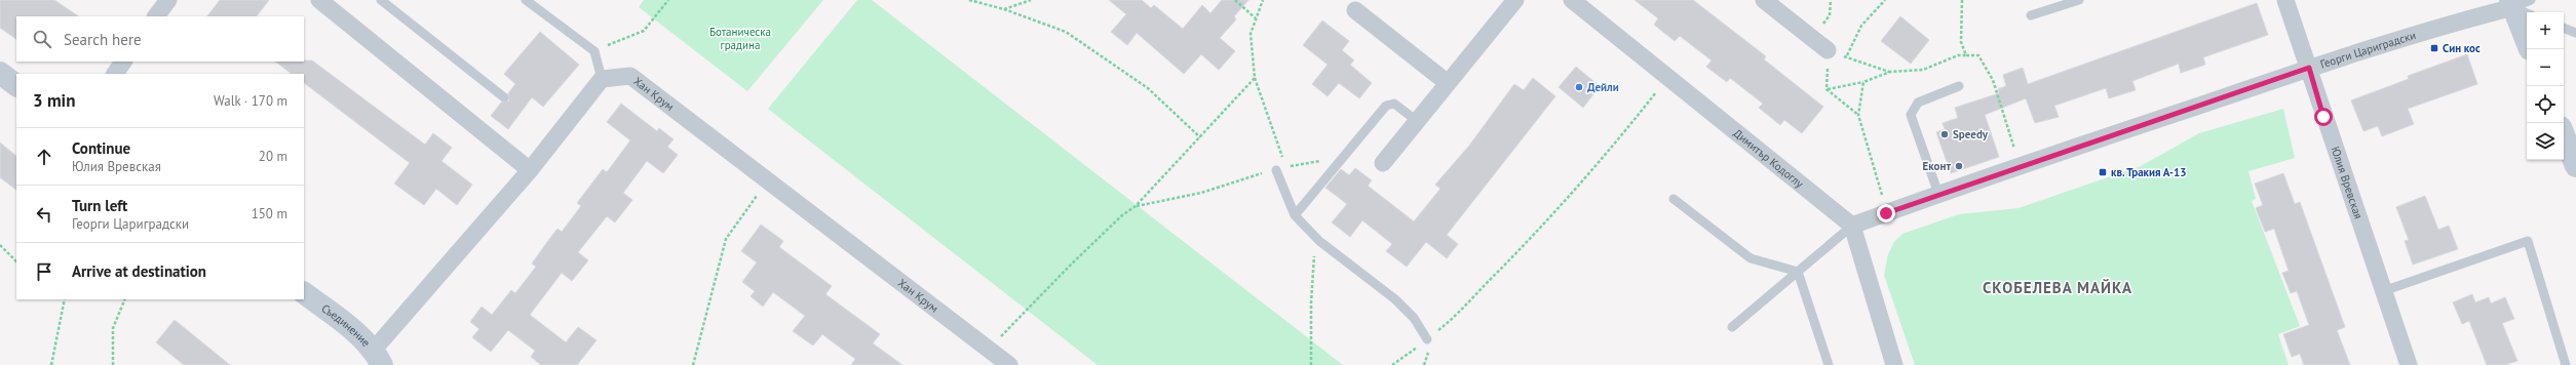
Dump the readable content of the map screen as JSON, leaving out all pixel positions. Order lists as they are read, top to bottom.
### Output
{
  "streets": {
    "street": [
      "Георги Цариградски",
      "Хан Крум",
      "Димитър Кодоглу",
      "Юлия Вревская",
      "Съединение"
    ]
  },
  "crossings": [
    ["Георги Цариградски", "Димитър Кодоглу"],
    ["Георги Цариградски", "Юлия Вревская"]
  ],
  "districts": ["СКОБЕЛЕВА МАЙКА"],
  "parks": ["Ботаническа градина"],
  "places": {
    "transit": ["Син кос", "кв. Тракия А-13"],
    "other": ["Дейли", "Speedy", "Еконт"]
  },
  "page": {
    "map_buttons": ["+", "−"],
    "search": "Search here",
    "heading": ["3 min", "Walk · 170 m"],
    "list": [
      ["Continue", "Юлия Вревская", "20 m"],
      ["Turn left", "Георги Цариградски", "150 m"],
      "Arrive at destination"
    ]
  }
}
